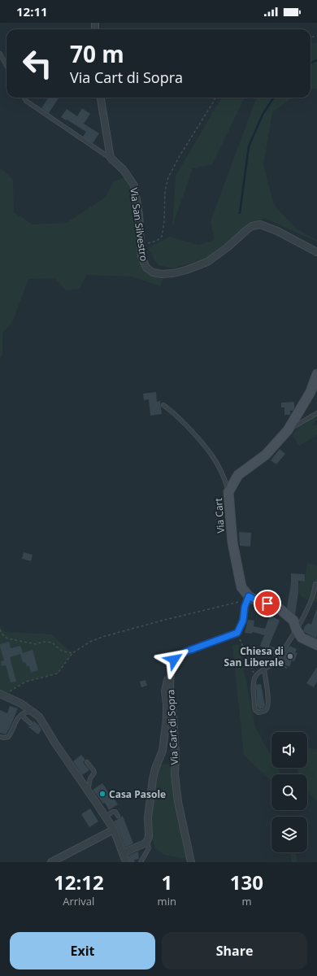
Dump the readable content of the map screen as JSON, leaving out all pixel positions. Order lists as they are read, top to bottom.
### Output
{
  "streets": {
    "street": ["Via San Silvestro", "Via Cart", "Via Cart di Sopra"]
  },
  "places": ["Chiesa di San Liberale", "Casa Pasole"],
  "page": {
    "status": "12:11",
    "turn": ["70 m", "Via Cart di Sopra"],
    "eta": [
      "12:12",
      "Arrival",
      "1",
      "min",
      "130",
      "m"
    ],
    "buttons": ["Exit", "Share"]
  }
}
